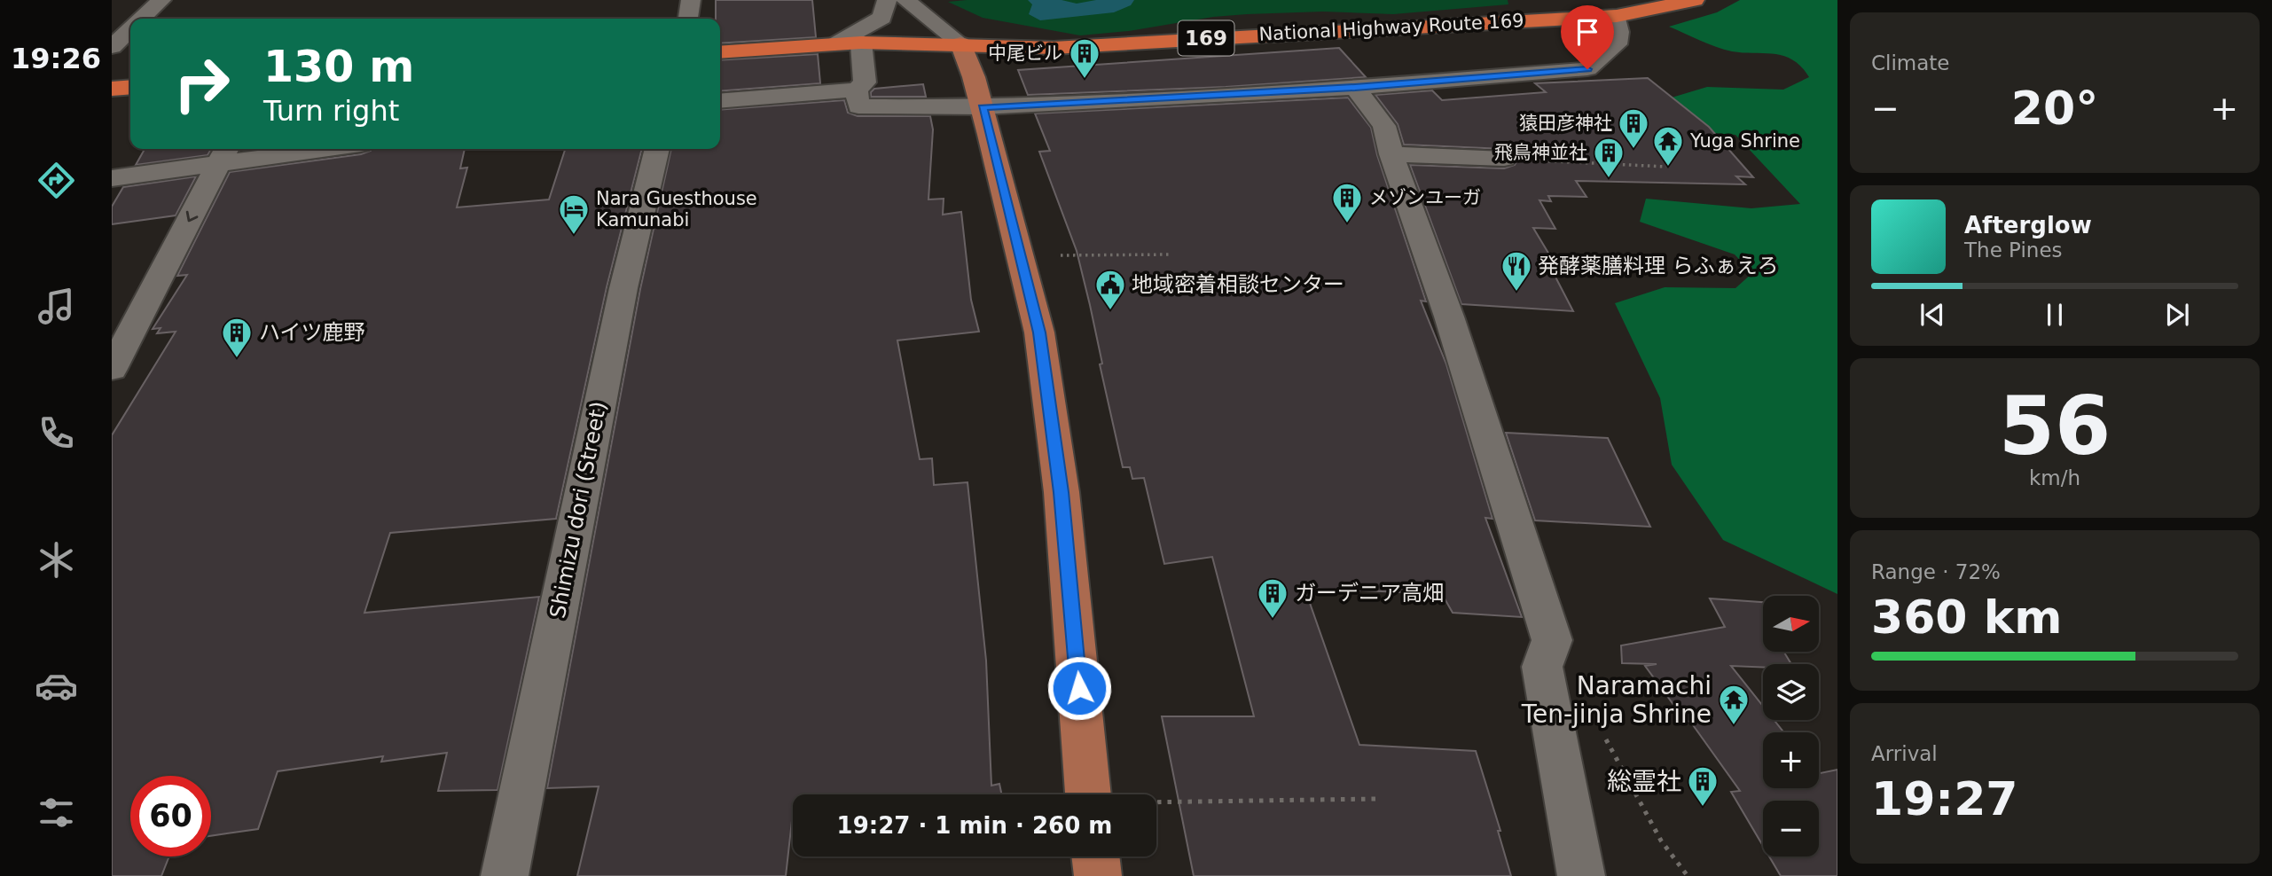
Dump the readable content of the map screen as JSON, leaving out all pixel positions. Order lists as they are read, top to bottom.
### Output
{
  "streets": {
    "highway": ["National Highway Route 169", "169"],
    "street": ["Shimizu dori (Street)"]
  },
  "places": {
    "building": [
      "中尾ビル",
      "猿田彦神社",
      "飛鳥神並社",
      "メゾンユーガ",
      "ハイツ鹿野",
      "ガーデニア高畑",
      "総霊社"
    ],
    "temple": ["Yuga Shrine", "Naramachi Ten-jinja Shrine"],
    "hotel": ["Nara Guesthouse Kamunabi"],
    "restaurant": ["発酵薬膳料理 らふぁえろ"],
    "public building": ["地域密着相談センター"]
  },
  "north": "right",
  "page": {
    "tabs": "19:26",
    "tile": [
      "Climate",
      ["56", "km/h"],
      ["Range · 72%", "360 km"],
      ["Arrival", "19:27"]
    ],
    "turn": ["130 m", "Turn right"],
    "heat": ["−", "20°", "+"],
    "song": ["Afterglow", "The Pines"],
    "map_buttons": ["+", "−"],
    "limit": "60",
    "trip": "19:27 · 1 min · 260 m"
  }
}
